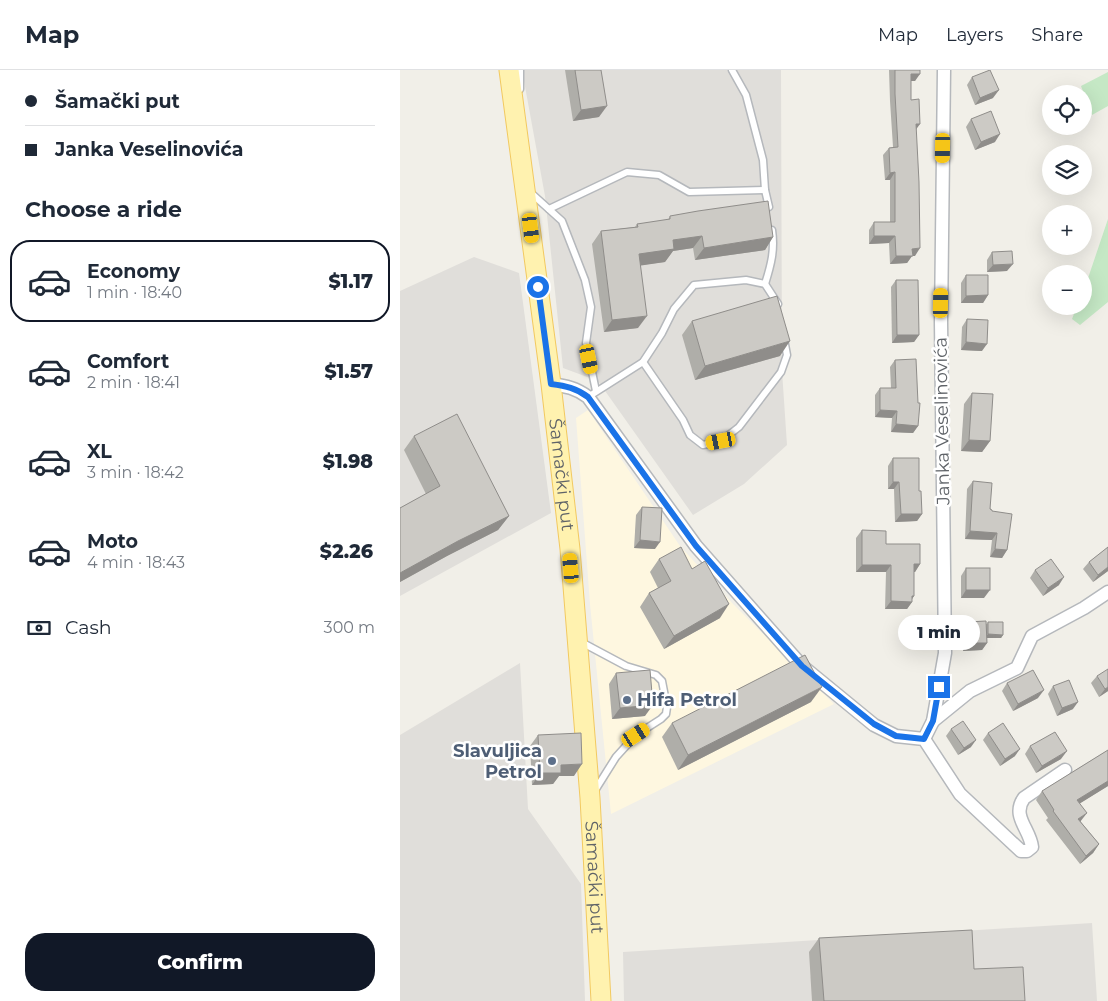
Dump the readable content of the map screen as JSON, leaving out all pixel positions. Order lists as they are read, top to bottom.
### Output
{
  "streets": {
    "main road": ["Šamački put"],
    "street": ["Janka Veselinovića"]
  },
  "places": ["Hifa Petrol", "Slavuljica Petrol"],
  "page": {
    "header": "Map",
    "nav": ["Map", "Layers", "Share"],
    "banner": ["Šamački put", "Janka Veselinovića"],
    "map_buttons": ["+", "−"],
    "heading": "Choose a ride",
    "list": [
      {
        "name": "Economy",
        "note": "1 min · 18:40",
        "value": "$1.17"
      },
      {
        "name": "Comfort",
        "note": "2 min · 18:41",
        "value": "$1.57"
      },
      {
        "name": "XL",
        "note": "3 min · 18:42",
        "value": "$1.98"
      },
      {
        "name": "Moto",
        "note": "4 min · 18:43",
        "value": "$2.26"
      }
    ],
    "pay": ["Cash", "300 m"],
    "bubble": "1 min",
    "buttons": "Confirm"
  }
}
